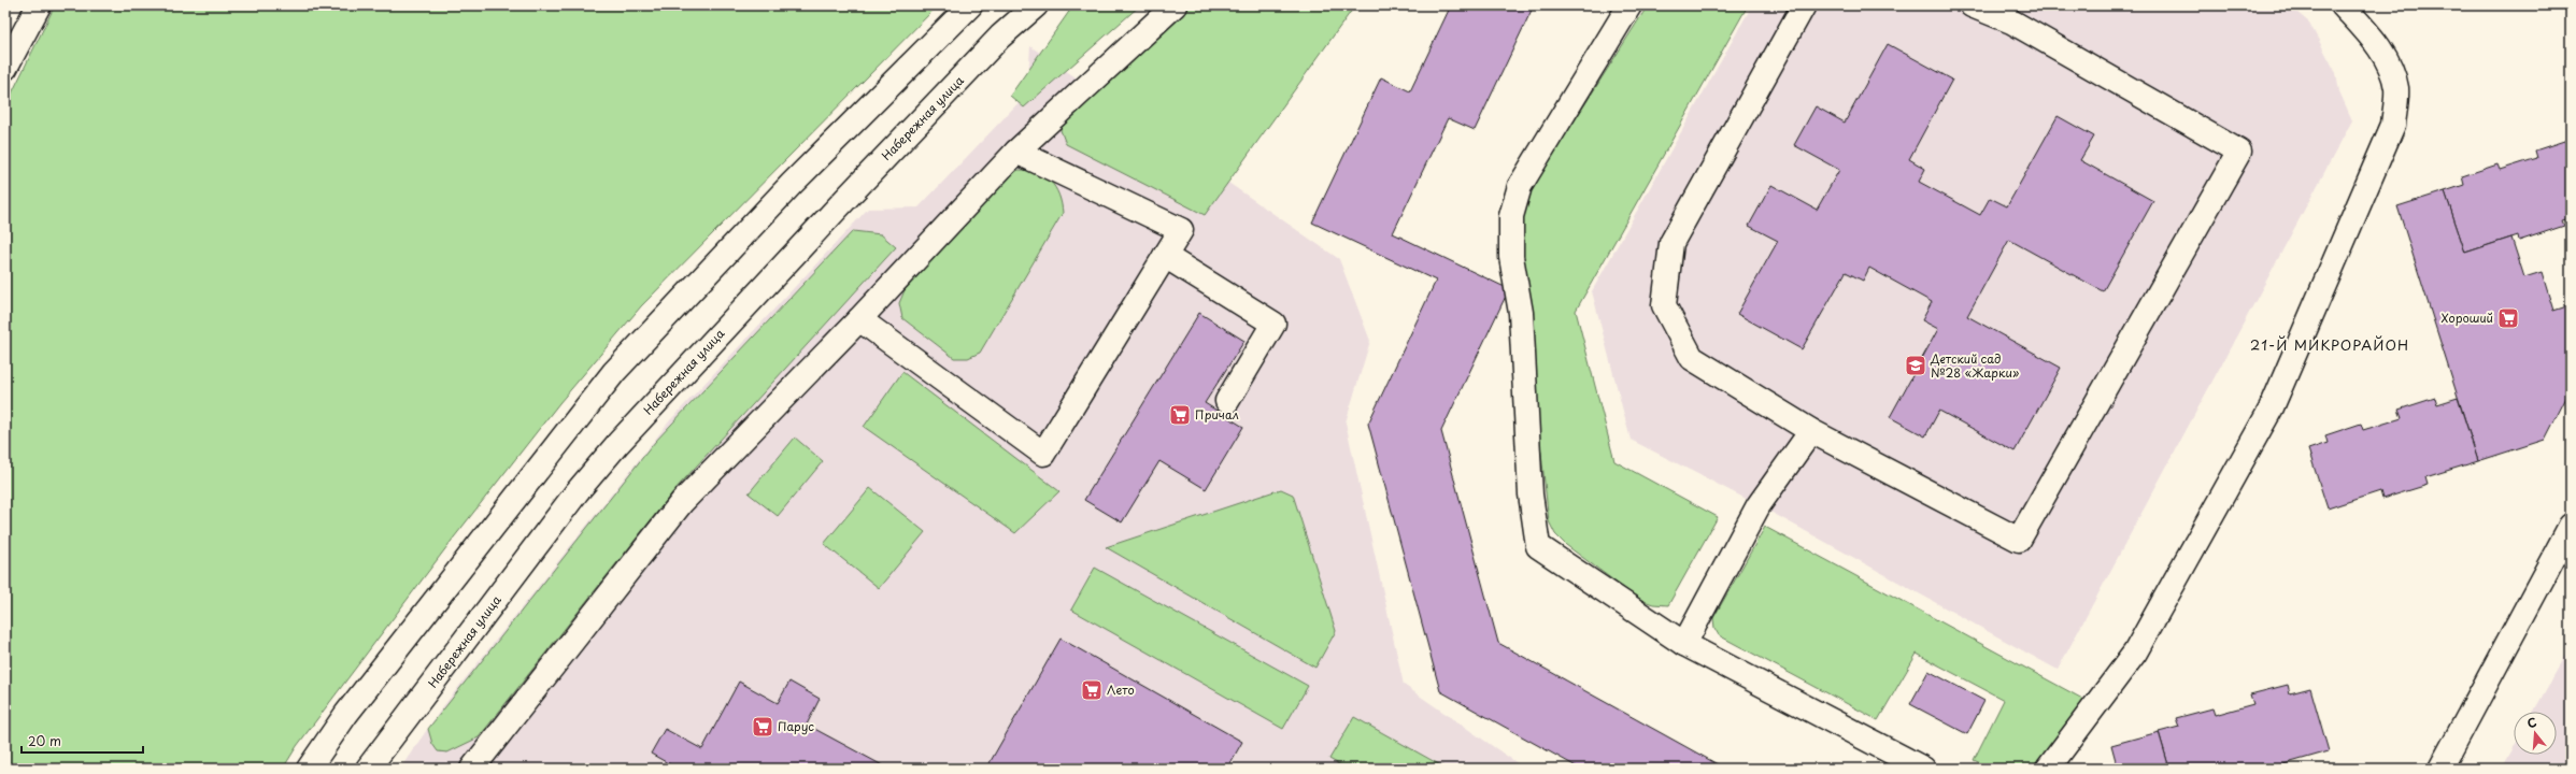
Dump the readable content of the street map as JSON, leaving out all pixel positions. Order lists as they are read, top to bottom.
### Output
{
  "streets": {
    "main road": ["Набережная улица"]
  },
  "districts": ["21-Й МИКРОРАЙОН"],
  "places": {
    "supermarket": [
      "Хороший",
      "Причал",
      "Лето",
      "Парус"
    ],
    "school or university": ["Детский сад №28 «Жарки»"]
  },
  "scale_bar": "20 m",
  "north": "top"
}
